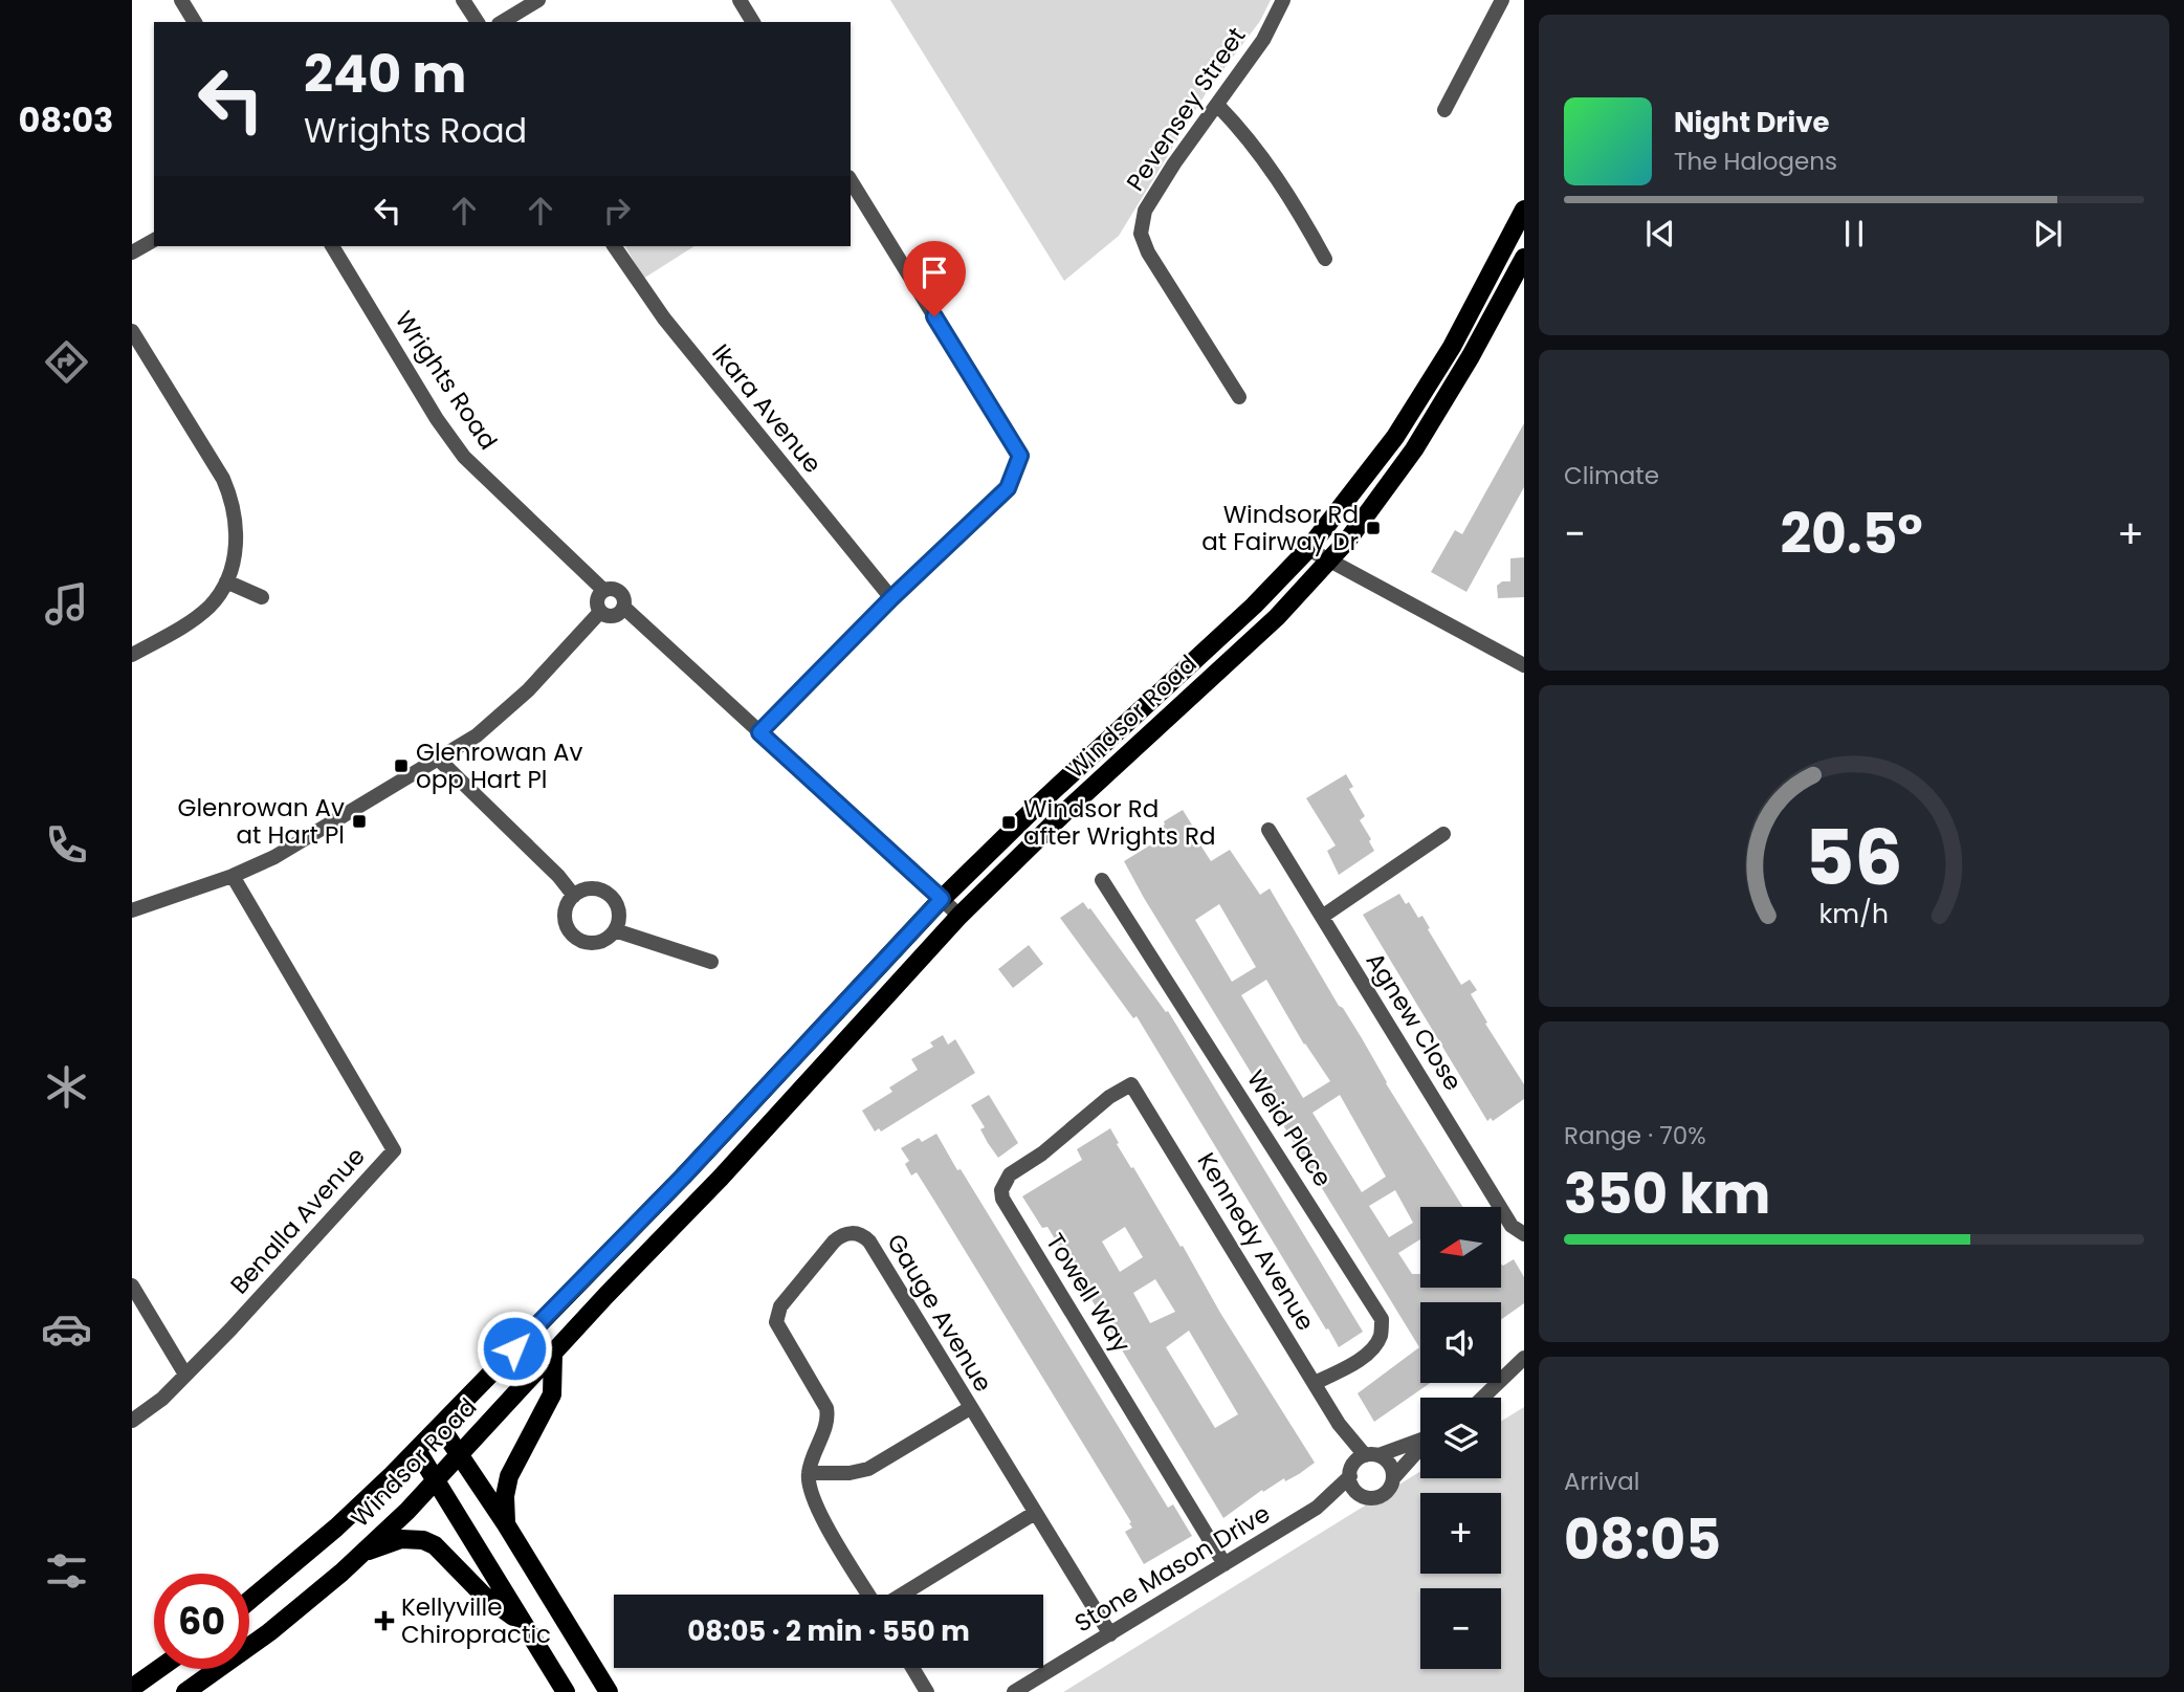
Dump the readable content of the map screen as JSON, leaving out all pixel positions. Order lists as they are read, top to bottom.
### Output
{
  "streets": {
    "main road": ["Windsor Road"],
    "street": [
      "Pevensey Street",
      "Wrights Road",
      "Ikara Avenue",
      "Agnew Close",
      "Weid Place",
      "Benalla Avenue",
      "Kennedy Avenue",
      "Towell Way",
      "Gauge Avenue",
      "Stone Mason Drive"
    ]
  },
  "crossings": [
    ["Weid Place", "Kennedy Avenue"],
    ["Kennedy Avenue", "Towell Way"],
    ["Kennedy Avenue", "Stone Mason Drive"],
    ["Towell Way", "Stone Mason Drive"],
    ["Gauge Avenue", "Stone Mason Drive"]
  ],
  "places": {
    "transit": [
      "Windsor Rd at Fairway Dr",
      "Glenrowan Av opp Hart Pl",
      "Glenrowan Av at Hart Pl",
      "Windsor Rd after Wrights Rd"
    ],
    "health": ["Kellyville Chiropractic"]
  },
  "north": "left",
  "page": {
    "tabs": "08:03",
    "turn": ["240 m", "Wrights Road"],
    "song": ["Night Drive", "The Halogens"],
    "tile": [
      "Climate",
      ["Range · 70%", "350 km"],
      ["Arrival", "08:05"]
    ],
    "heat": ["−", "20.5°", "+"],
    "map_buttons": ["+", "−"],
    "limit": "60",
    "trip": "08:05 · 2 min · 550 m",
    "gauge": ["56", "km/h"]
  }
}
